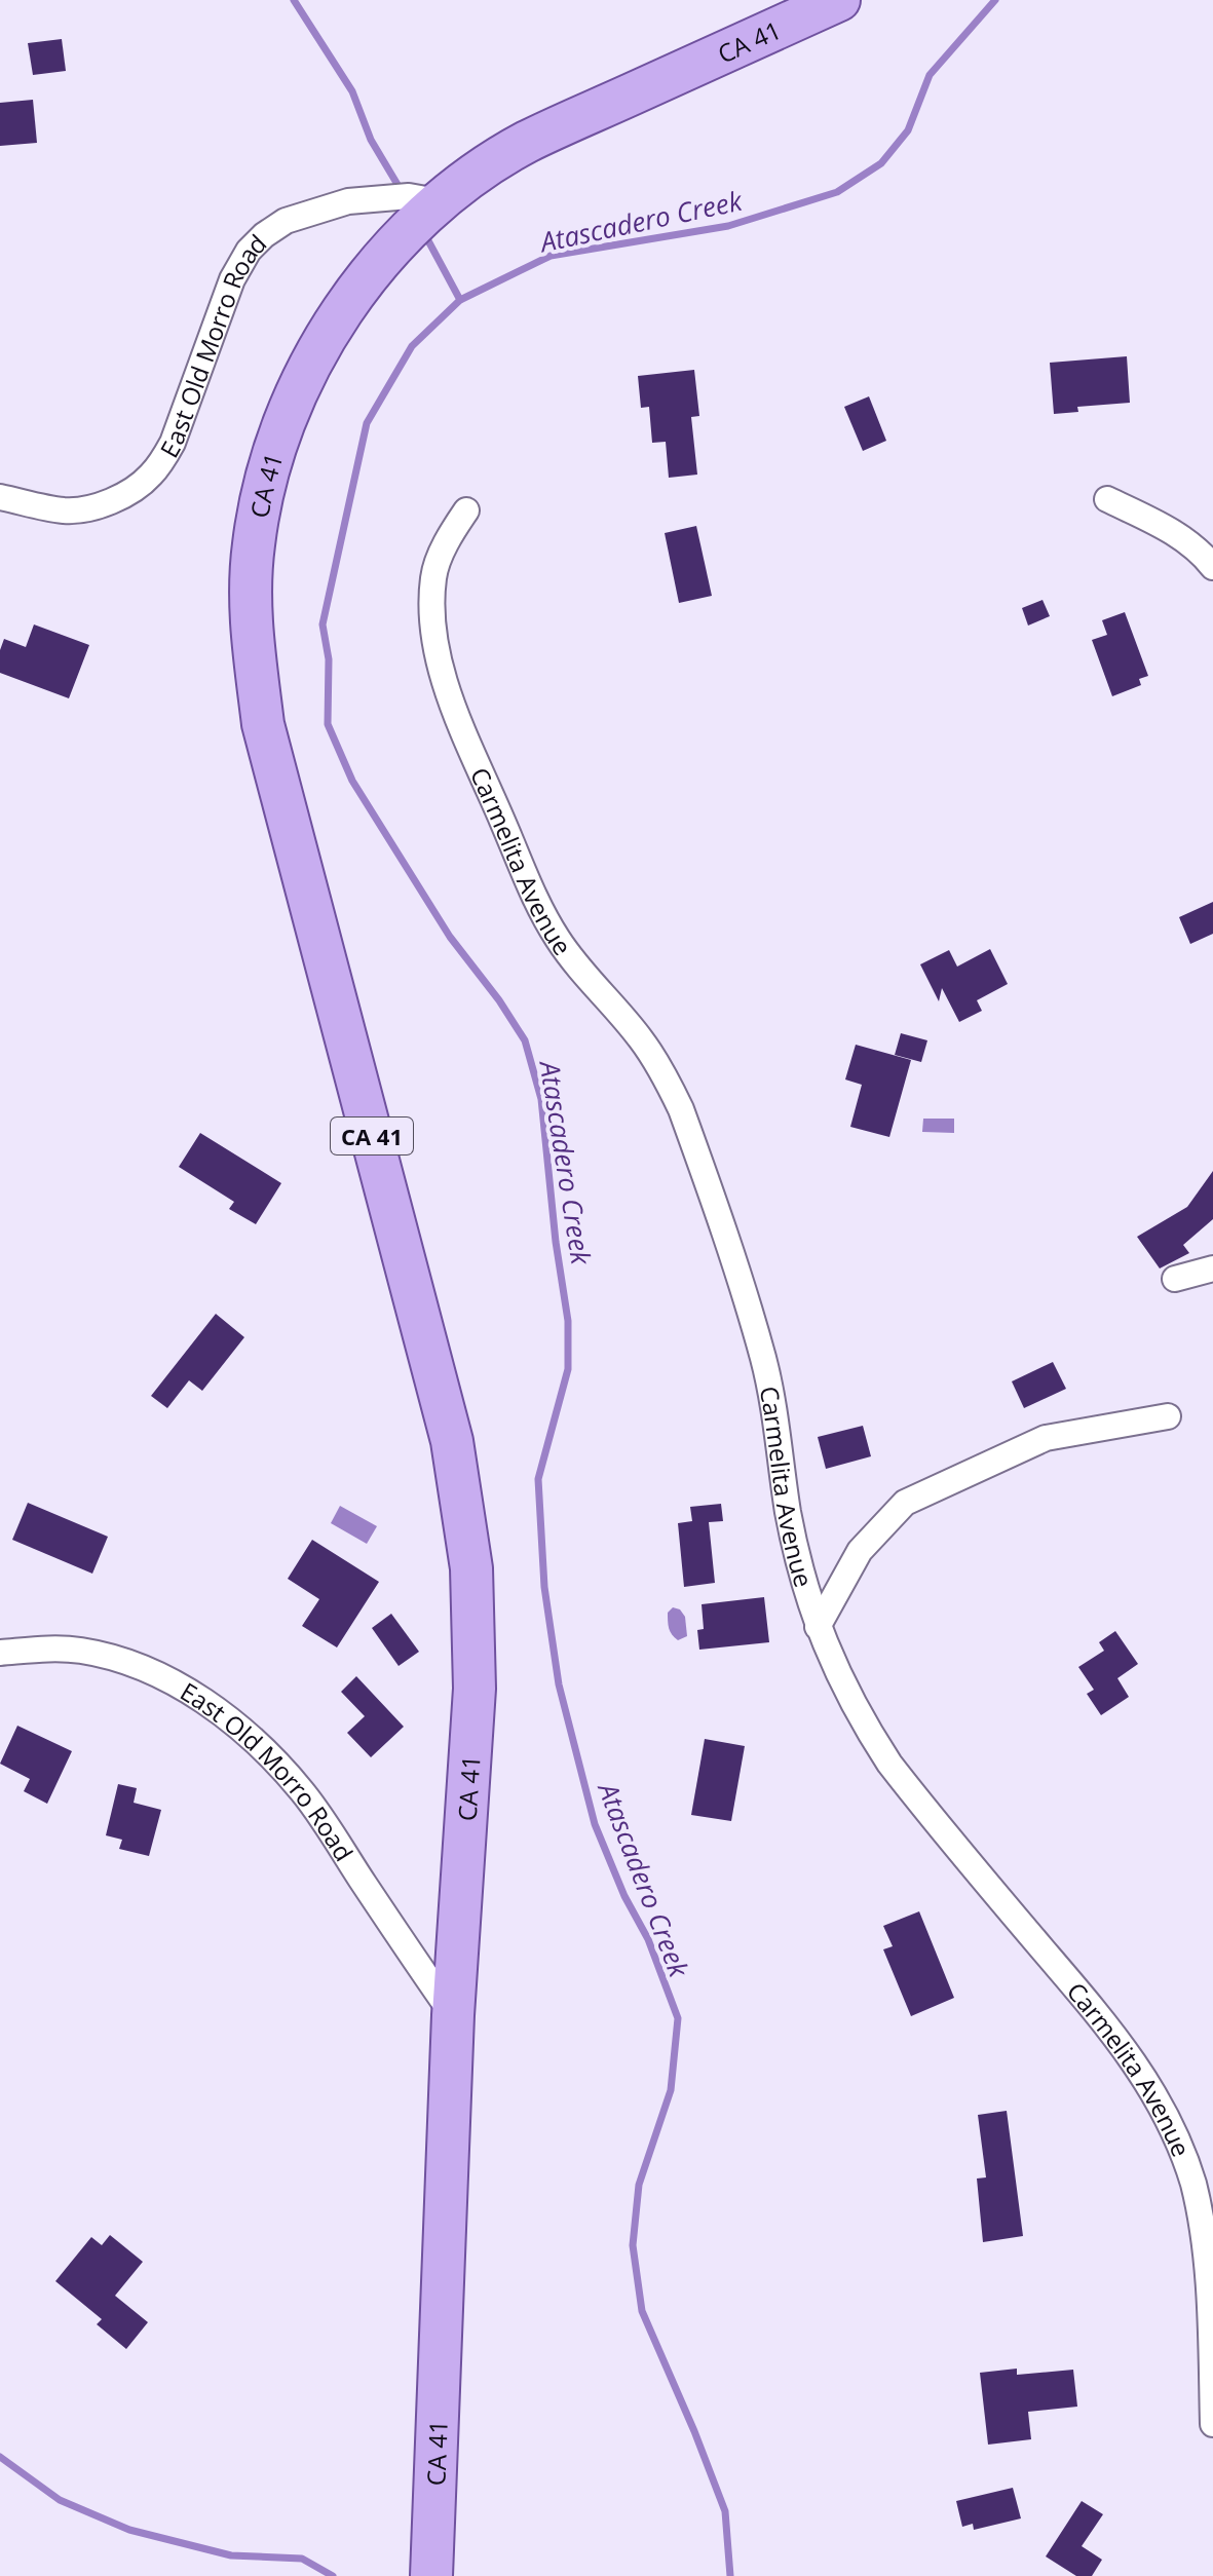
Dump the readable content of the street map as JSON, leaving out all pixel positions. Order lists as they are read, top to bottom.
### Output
{
  "streets": {
    "main road": ["CA 41"],
    "street": ["East Old Morro Road", "Carmelita Avenue"]
  },
  "crossings": [
    ["CA 41", "East Old Morro Road"]
  ],
  "water": ["Atascadero Creek"]
}
